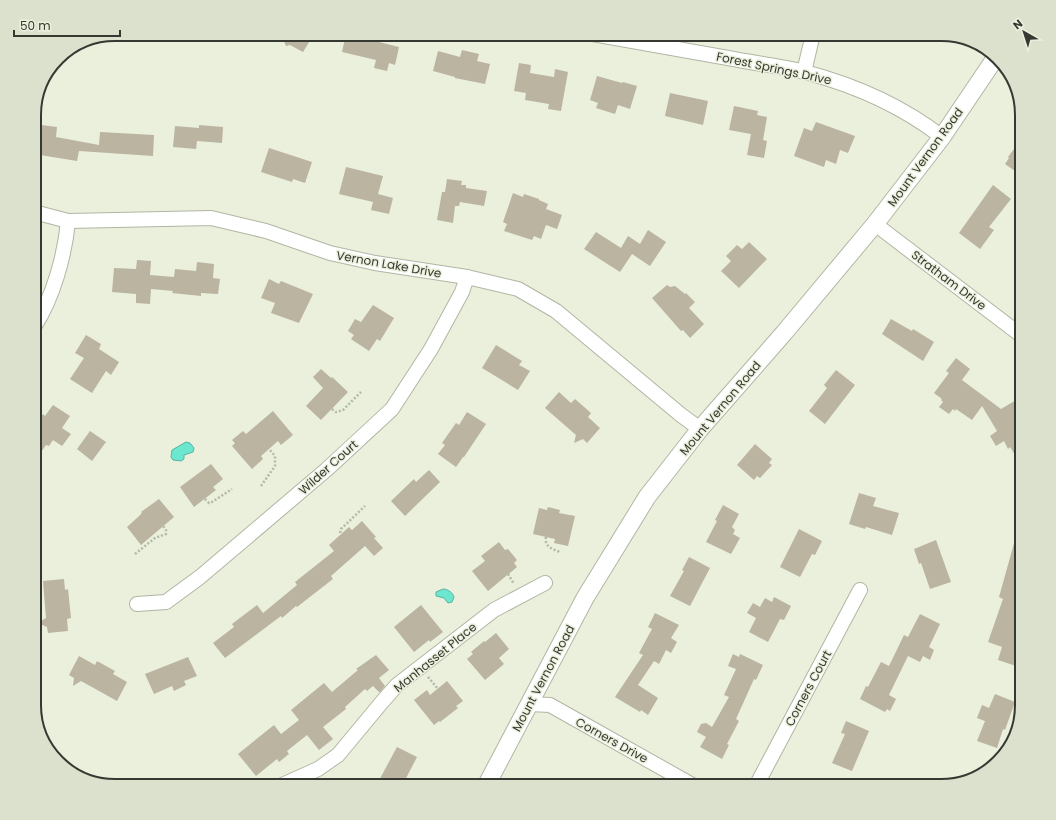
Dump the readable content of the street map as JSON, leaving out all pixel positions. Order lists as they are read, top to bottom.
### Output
{
  "streets": {
    "main road": ["Mount Vernon Road"],
    "street": [
      "Forest Springs Drive",
      "Vernon Lake Drive",
      "Stratham Drive",
      "Wilder Court",
      "Manhasset Place",
      "Corners Court",
      "Corners Drive"
    ]
  },
  "crossings": [
    ["Forest Springs Drive", "Mount Vernon Road"],
    ["Mount Vernon Road", "Vernon Lake Drive"],
    ["Mount Vernon Road", "Stratham Drive"],
    ["Mount Vernon Road", "Corners Drive"],
    ["Vernon Lake Drive", "Wilder Court"]
  ],
  "scale_bar": "50 m",
  "north": "top left"
}
